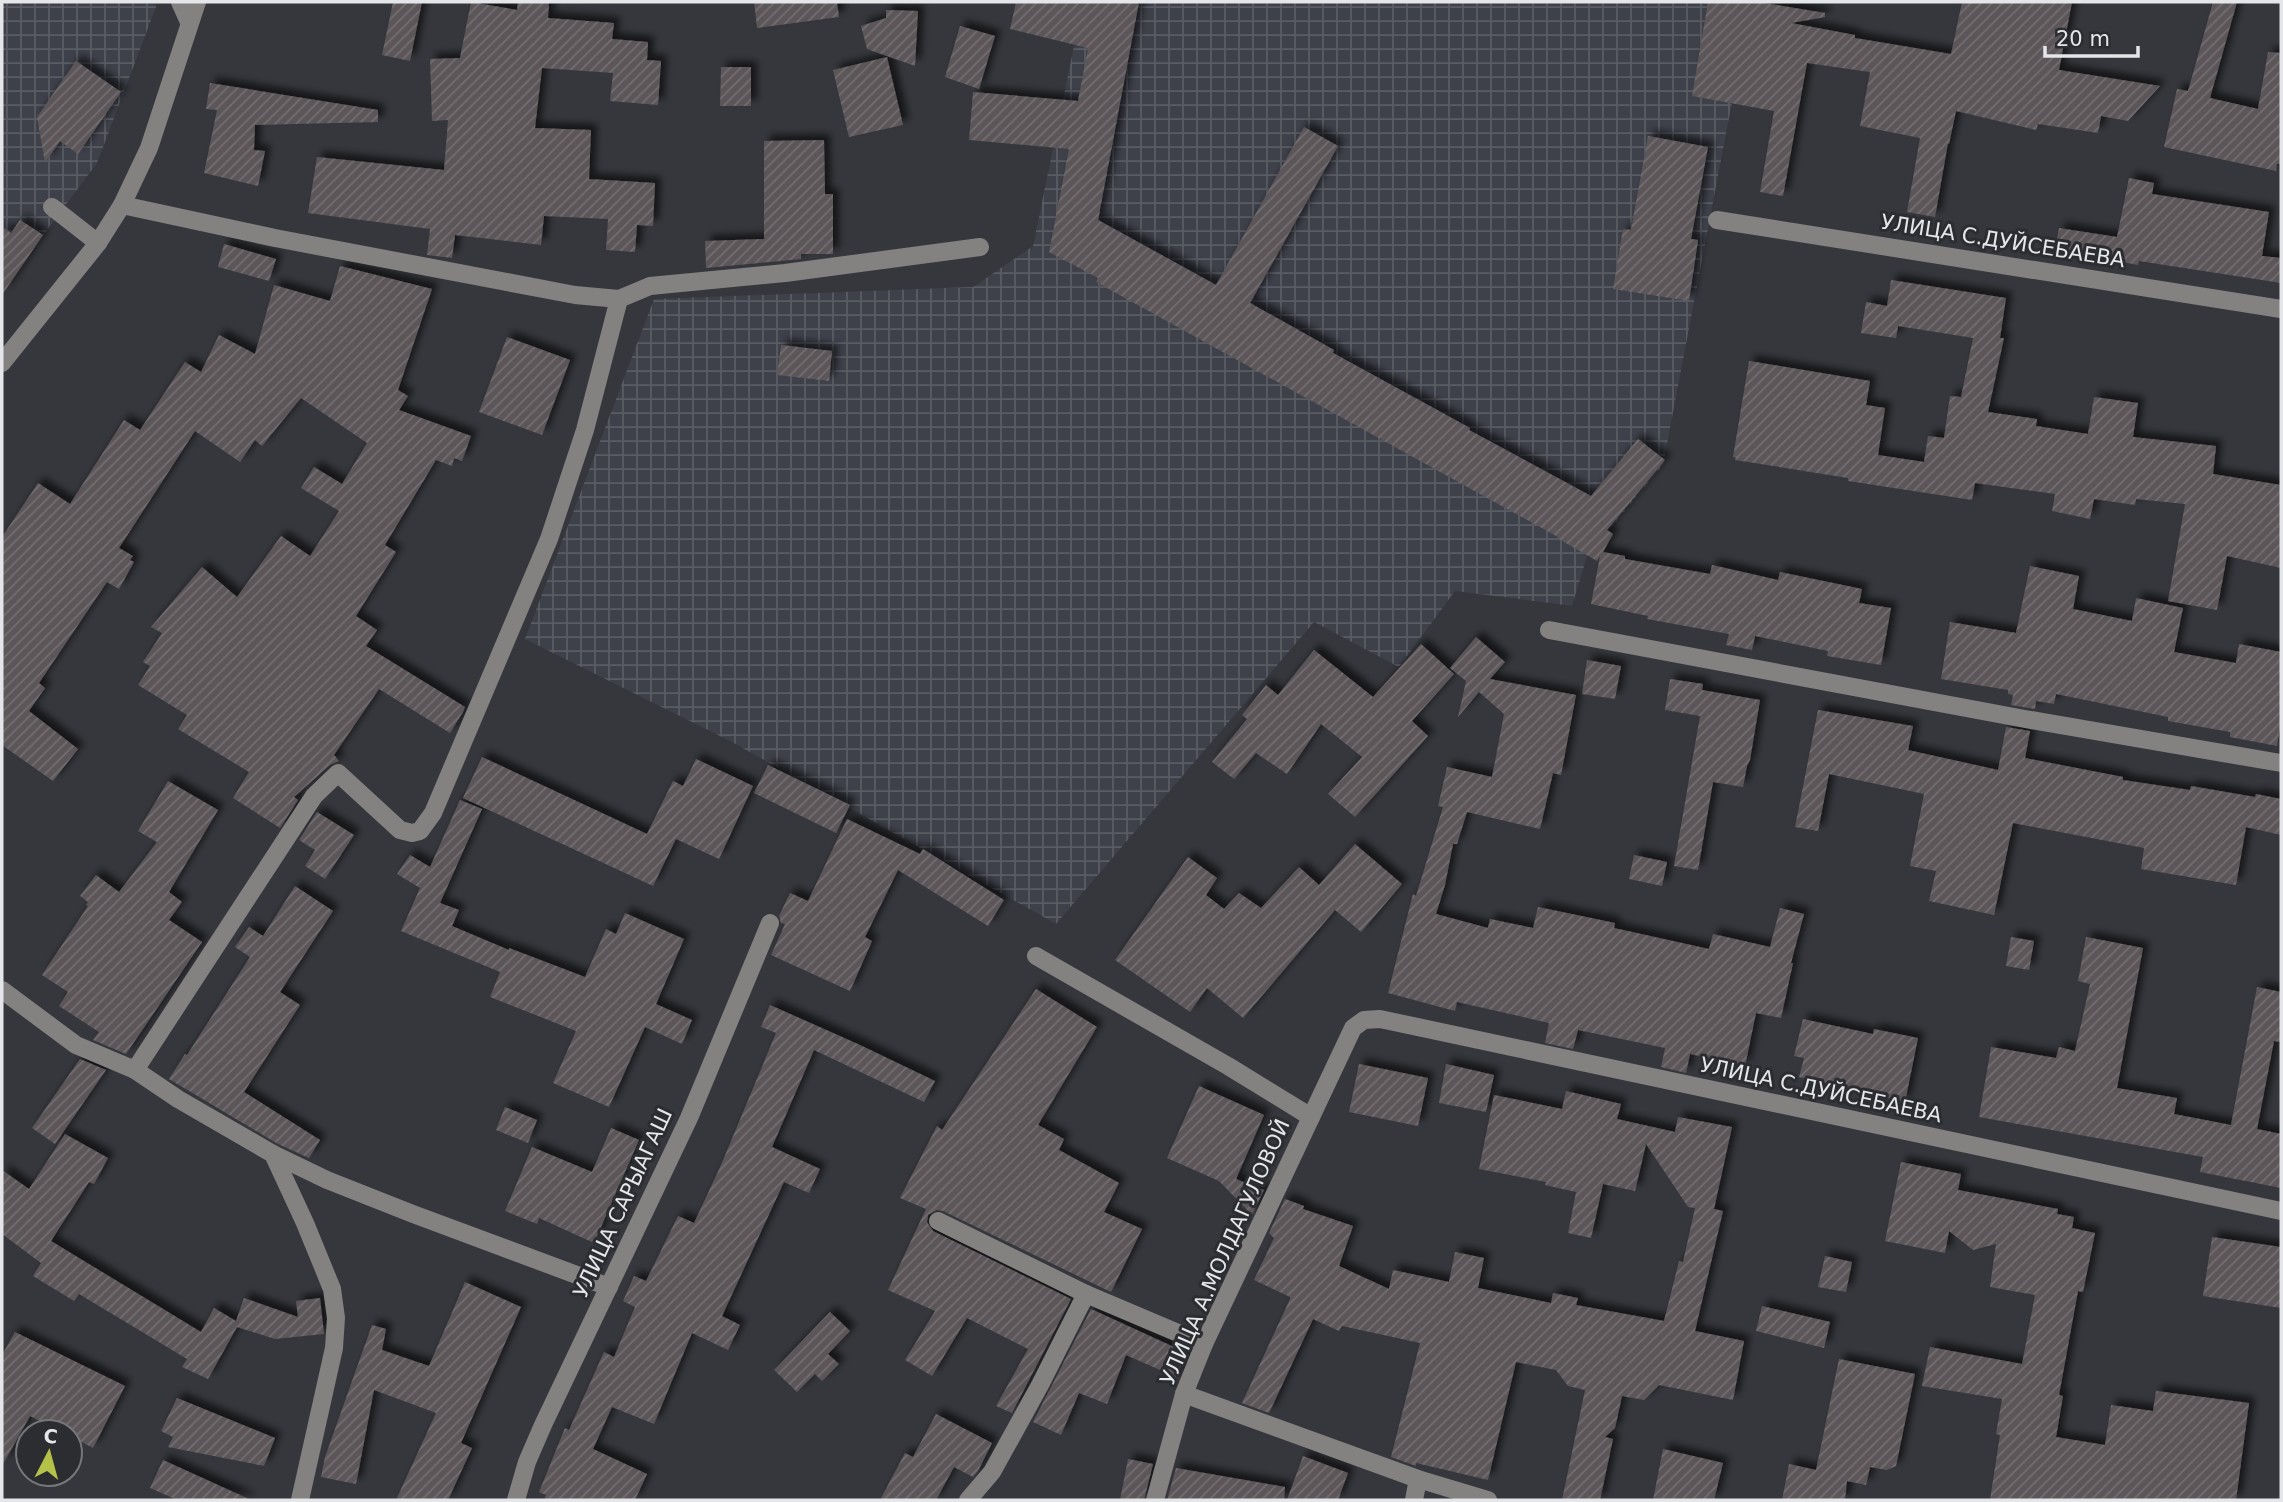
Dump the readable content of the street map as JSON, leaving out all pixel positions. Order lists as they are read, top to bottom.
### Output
{
  "streets": {
    "street": ["УЛИЦА С.ДУЙСЕБАЕВА", "УЛИЦА САРЫАГАШ", "УЛИЦА А.МОЛДАГУЛОВОЙ"]
  },
  "crossings": [
    ["УЛИЦА С.ДУЙСЕБАЕВА", "УЛИЦА А.МОЛДАГУЛОВОЙ"]
  ],
  "scale_bar": "20 m",
  "north": "top"
}
